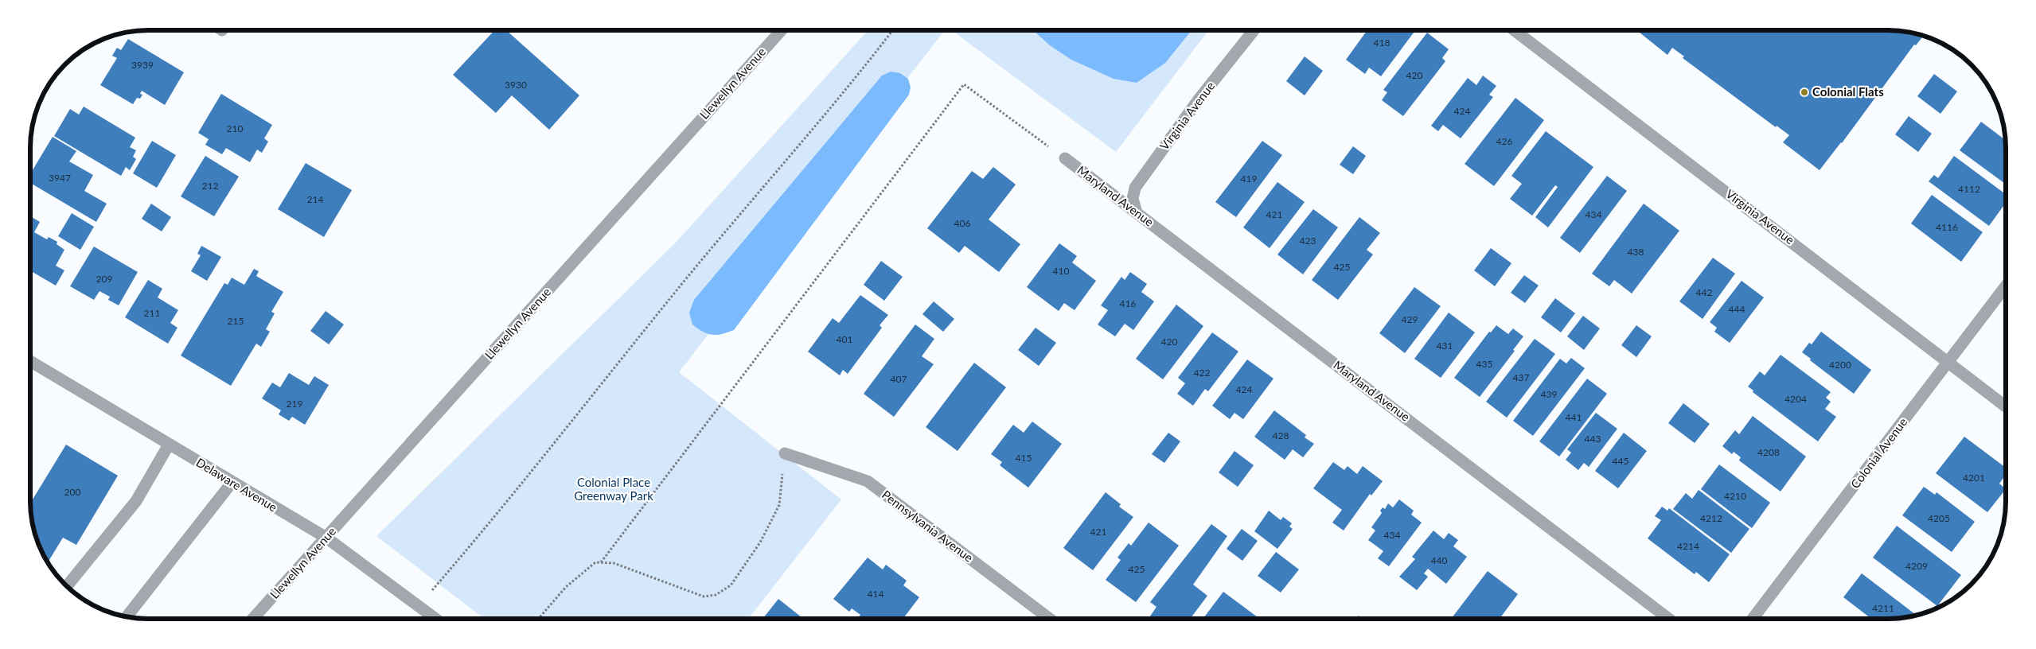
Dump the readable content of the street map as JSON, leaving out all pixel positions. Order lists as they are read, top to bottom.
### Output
{
  "streets": {
    "street": [
      "Llewellyn Avenue",
      "Virginia Avenue",
      "Maryland Avenue",
      "Colonial Avenue",
      "Delaware Avenue",
      "Pennsylvania Avenue"
    ]
  },
  "crossings": [
    ["Llewellyn Avenue", "Delaware Avenue"],
    ["Virginia Avenue", "Maryland Avenue"],
    ["Virginia Avenue", "Colonial Avenue"]
  ],
  "parks": ["Colonial Place Greenway Park"],
  "places": ["Colonial Flats"],
  "house_numbers": [
    "418",
    "3939",
    "420",
    "3930",
    "424",
    "210",
    "426",
    "3947",
    "419",
    "212",
    "4112",
    "214",
    "421",
    "434",
    "406",
    "4116",
    "423",
    "438",
    "425",
    "410",
    "209",
    "442",
    "416",
    "444",
    "211",
    "429",
    "215",
    "401",
    "420",
    "431",
    "435",
    "4200",
    "422",
    "437",
    "407",
    "424",
    "439",
    "4204",
    "219",
    "441",
    "428",
    "443",
    "4208",
    "415",
    "445",
    "4201",
    "200",
    "4210",
    "4212",
    "4205",
    "421",
    "434",
    "4214",
    "440",
    "4209",
    "425",
    "414",
    "4211"
  ]
}
